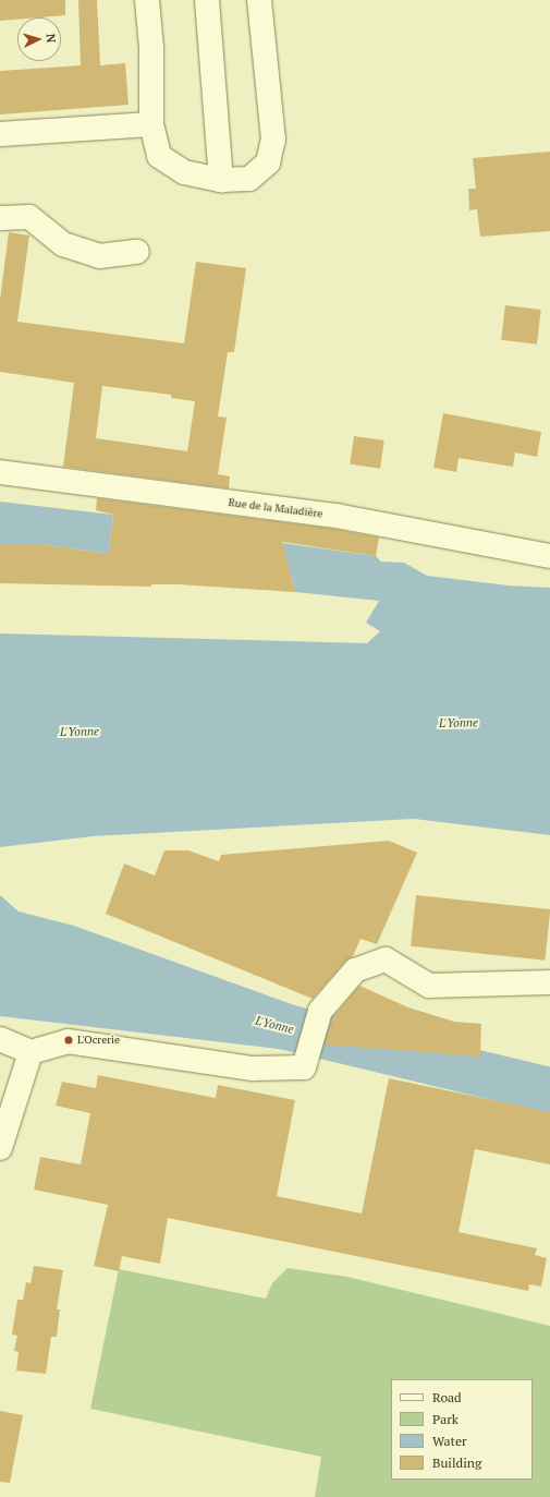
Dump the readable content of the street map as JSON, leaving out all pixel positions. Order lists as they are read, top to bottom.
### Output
{
  "streets": {
    "street": ["Rue de la Maladière"]
  },
  "water": ["L'Yonne"],
  "places": ["L'Ocrerie"],
  "legend": [
    "Road",
    "Park",
    "Water",
    "Building"
  ],
  "north": "right"
}
